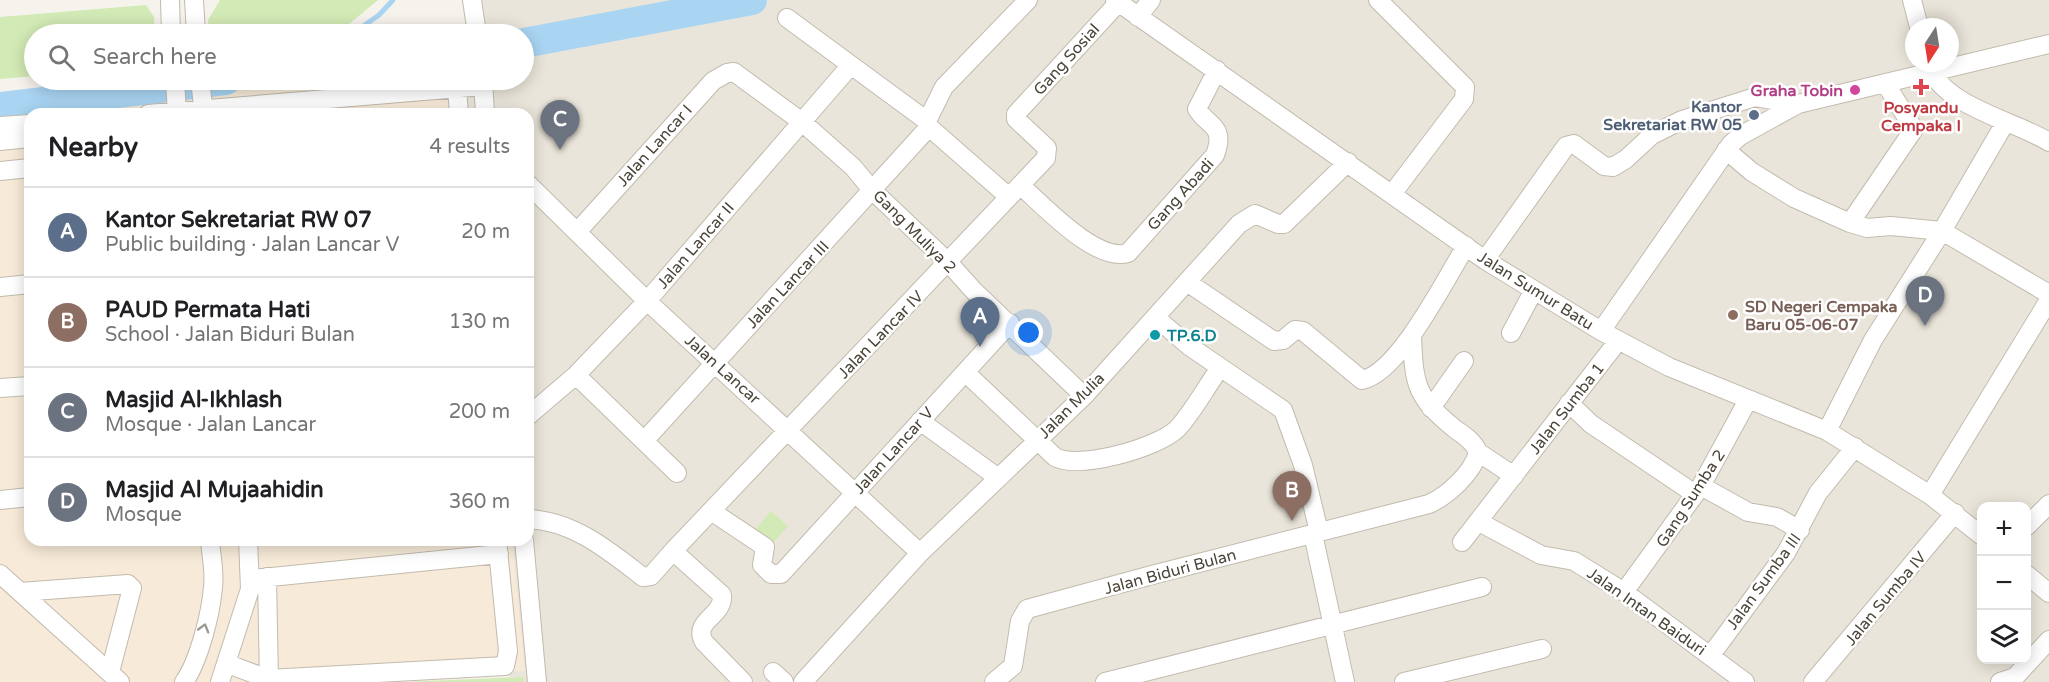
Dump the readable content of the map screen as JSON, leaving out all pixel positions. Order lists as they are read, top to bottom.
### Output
{
  "streets": {
    "street": [
      "Gang Sosial",
      "Jalan Lancar I",
      "Gang Abadi",
      "Gang Muliya 2",
      "Jalan Lancar II",
      "Jalan Lancar III",
      "Jalan Sumur Batu",
      "Jalan Lancar IV",
      "Jalan Lancar",
      "Jalan Mulia",
      "Jalan Sumba 1",
      "Jalan Lancar V",
      "Gang Sumba 2",
      "Jalan Biduri Bulan",
      "Jalan Sumba III",
      "Jalan Sumba IV",
      "Jalan Intan Baiduri"
    ]
  },
  "crossings": [
    ["Gang Sosial", "Jalan Sumur Batu"],
    ["Gang Sosial", "Jalan Lancar IV"],
    ["Jalan Lancar I", "Gang Muliya 2"],
    ["Jalan Lancar I", "Jalan Lancar"],
    ["Gang Abadi", "Jalan Sumur Batu"],
    ["Gang Abadi", "Jalan Lancar IV"],
    ["Gang Muliya 2", "Jalan Lancar II"],
    ["Gang Muliya 2", "Jalan Lancar III"],
    ["Gang Muliya 2", "Jalan Lancar IV"],
    ["Gang Muliya 2", "Jalan Mulia"],
    ["Gang Muliya 2", "Jalan Lancar V"],
    ["Jalan Lancar II", "Jalan Lancar"],
    ["Jalan Lancar III", "Jalan Lancar"],
    ["Jalan Sumur Batu", "Jalan Mulia"],
    ["Jalan Sumur Batu", "Jalan Sumba 1"],
    ["Jalan Sumur Batu", "Gang Sumba 2"],
    ["Jalan Sumur Batu", "Jalan Sumba III"],
    ["Jalan Sumur Batu", "Jalan Sumba IV"],
    ["Jalan Lancar IV", "Jalan Lancar"],
    ["Jalan Lancar IV", "Jalan Lancar V"],
    ["Jalan Lancar", "Jalan Mulia"],
    ["Jalan Lancar", "Jalan Lancar V"],
    ["Jalan Sumba 1", "Jalan Intan Baiduri"],
    ["Gang Sumba 2", "Jalan Intan Baiduri"],
    ["Jalan Sumba III", "Jalan Intan Baiduri"]
  ],
  "places": {
    "health": ["Posyandu Cempaka I"],
    "other": [
      "Graha Tobin",
      "Kantor Sekretariat RW 05",
      "SD Negeri Cempaka Baru 05-06-07",
      "TP.6.D"
    ]
  },
  "north": "bottom",
  "page": {
    "search": "Search here",
    "pins": [
      "C",
      "D",
      "A",
      "B"
    ],
    "heading": ["Nearby", "4 results"],
    "list": [
      {
        "mark": "A",
        "name": "Kantor Sekretariat RW 07",
        "note": "Public building · Jalan Lancar V",
        "value": "20 m"
      },
      {
        "mark": "B",
        "name": "PAUD Permata Hati",
        "note": "School · Jalan Biduri Bulan",
        "value": "130 m"
      },
      {
        "mark": "C",
        "name": "Masjid Al-Ikhlash",
        "note": "Mosque · Jalan Lancar",
        "value": "200 m"
      },
      {
        "mark": "D",
        "name": "Masjid Al Mujaahidin",
        "note": "Mosque",
        "value": "360 m"
      }
    ],
    "map_buttons": ["+", "−"]
  }
}
